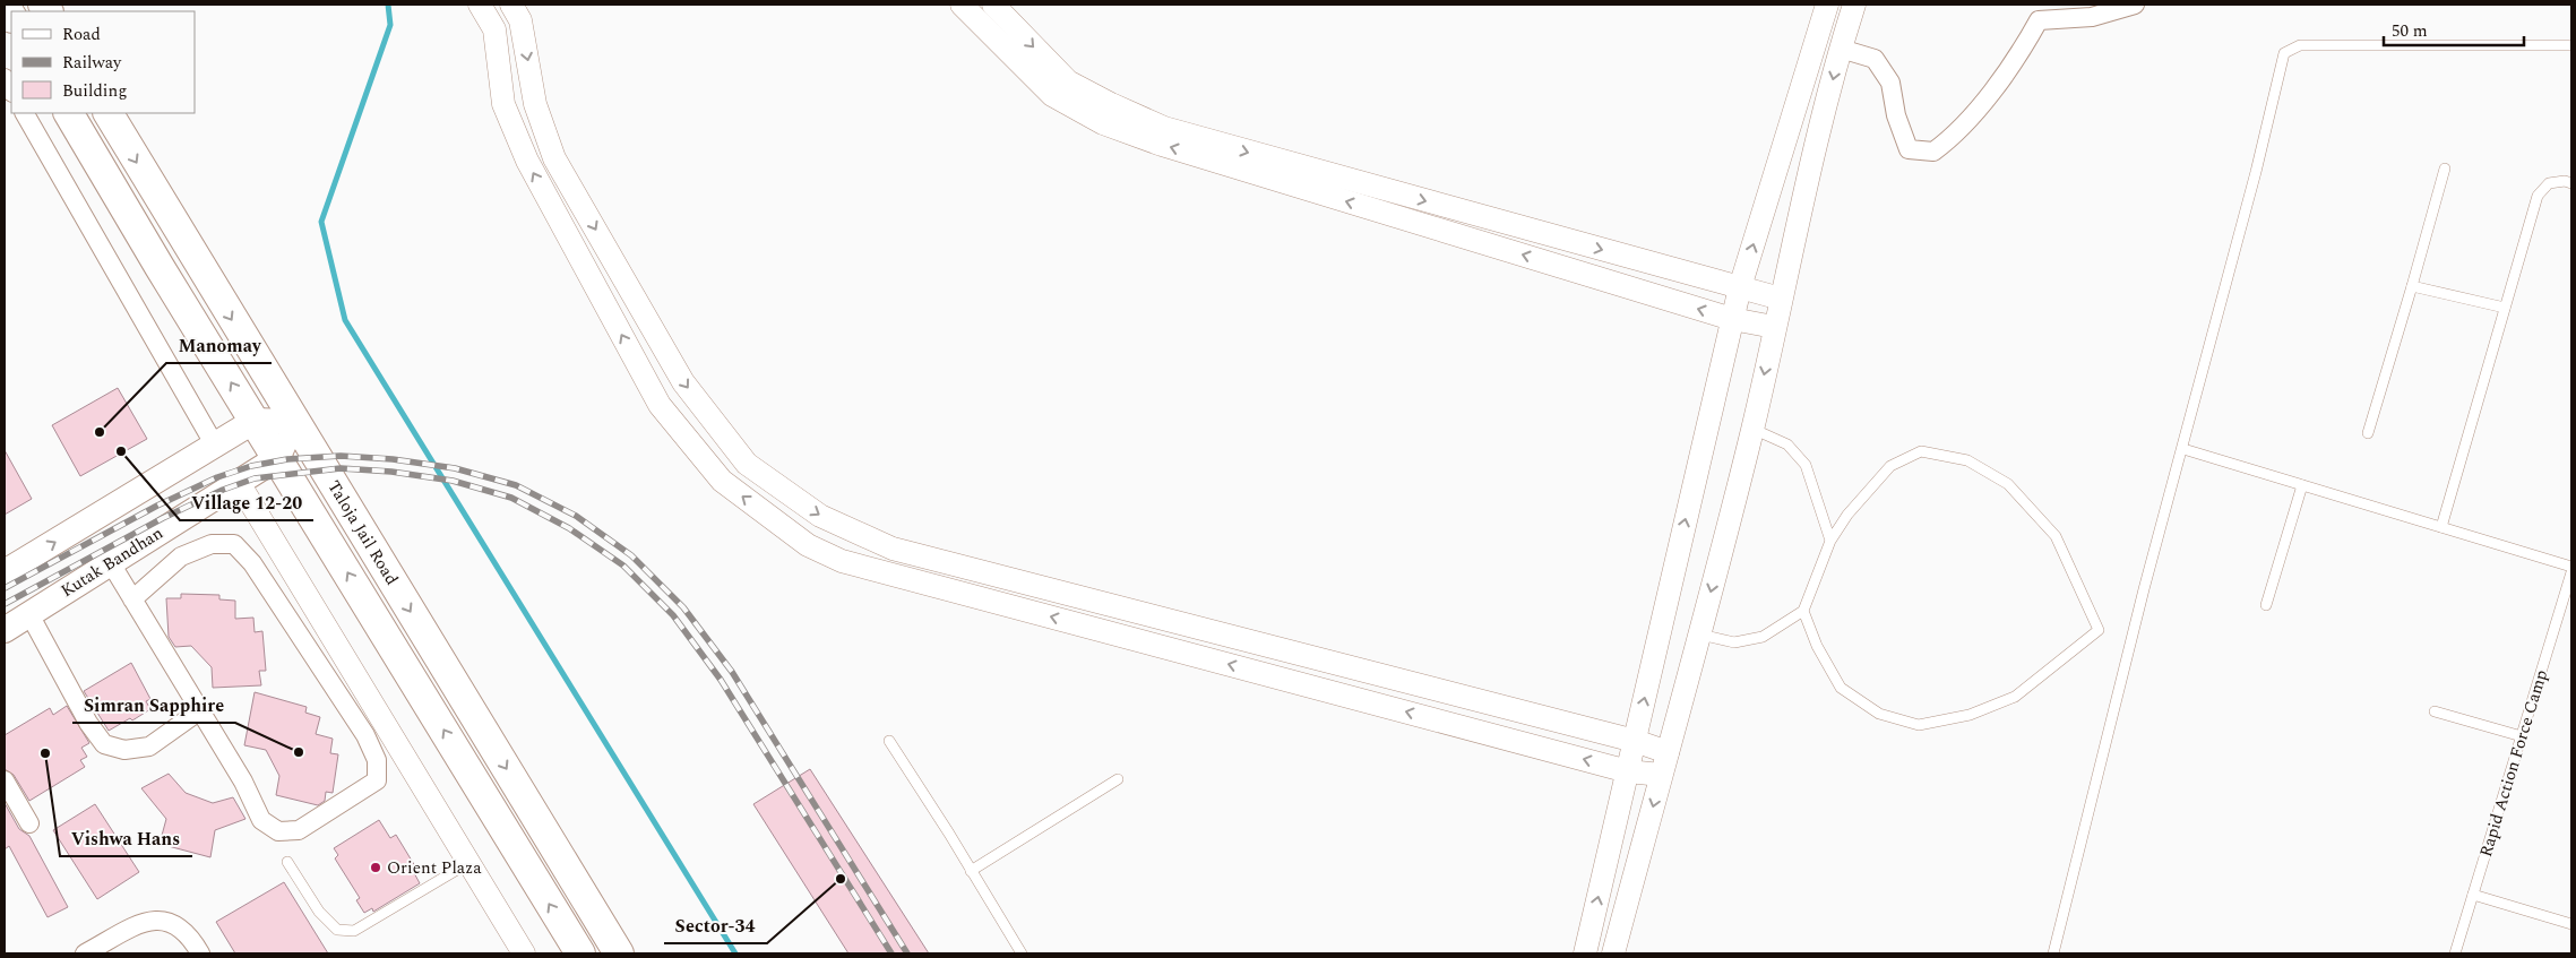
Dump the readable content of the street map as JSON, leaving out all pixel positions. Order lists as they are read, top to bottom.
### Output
{
  "streets": {
    "main road": ["Taloja Jail Road", "Kutak Bandhan"],
    "lane": ["Rapid Action Force Camp"]
  },
  "crossings": [
    ["Taloja Jail Road", "Kutak Bandhan"]
  ],
  "places": [
    "Manomay",
    "Village 12-20",
    "Simran Sapphire",
    "Vishwa Hans",
    "Orient Plaza",
    "Sector-34"
  ],
  "legend": ["Road", "Railway", "Building"],
  "scale_bar": "50 m"
}
